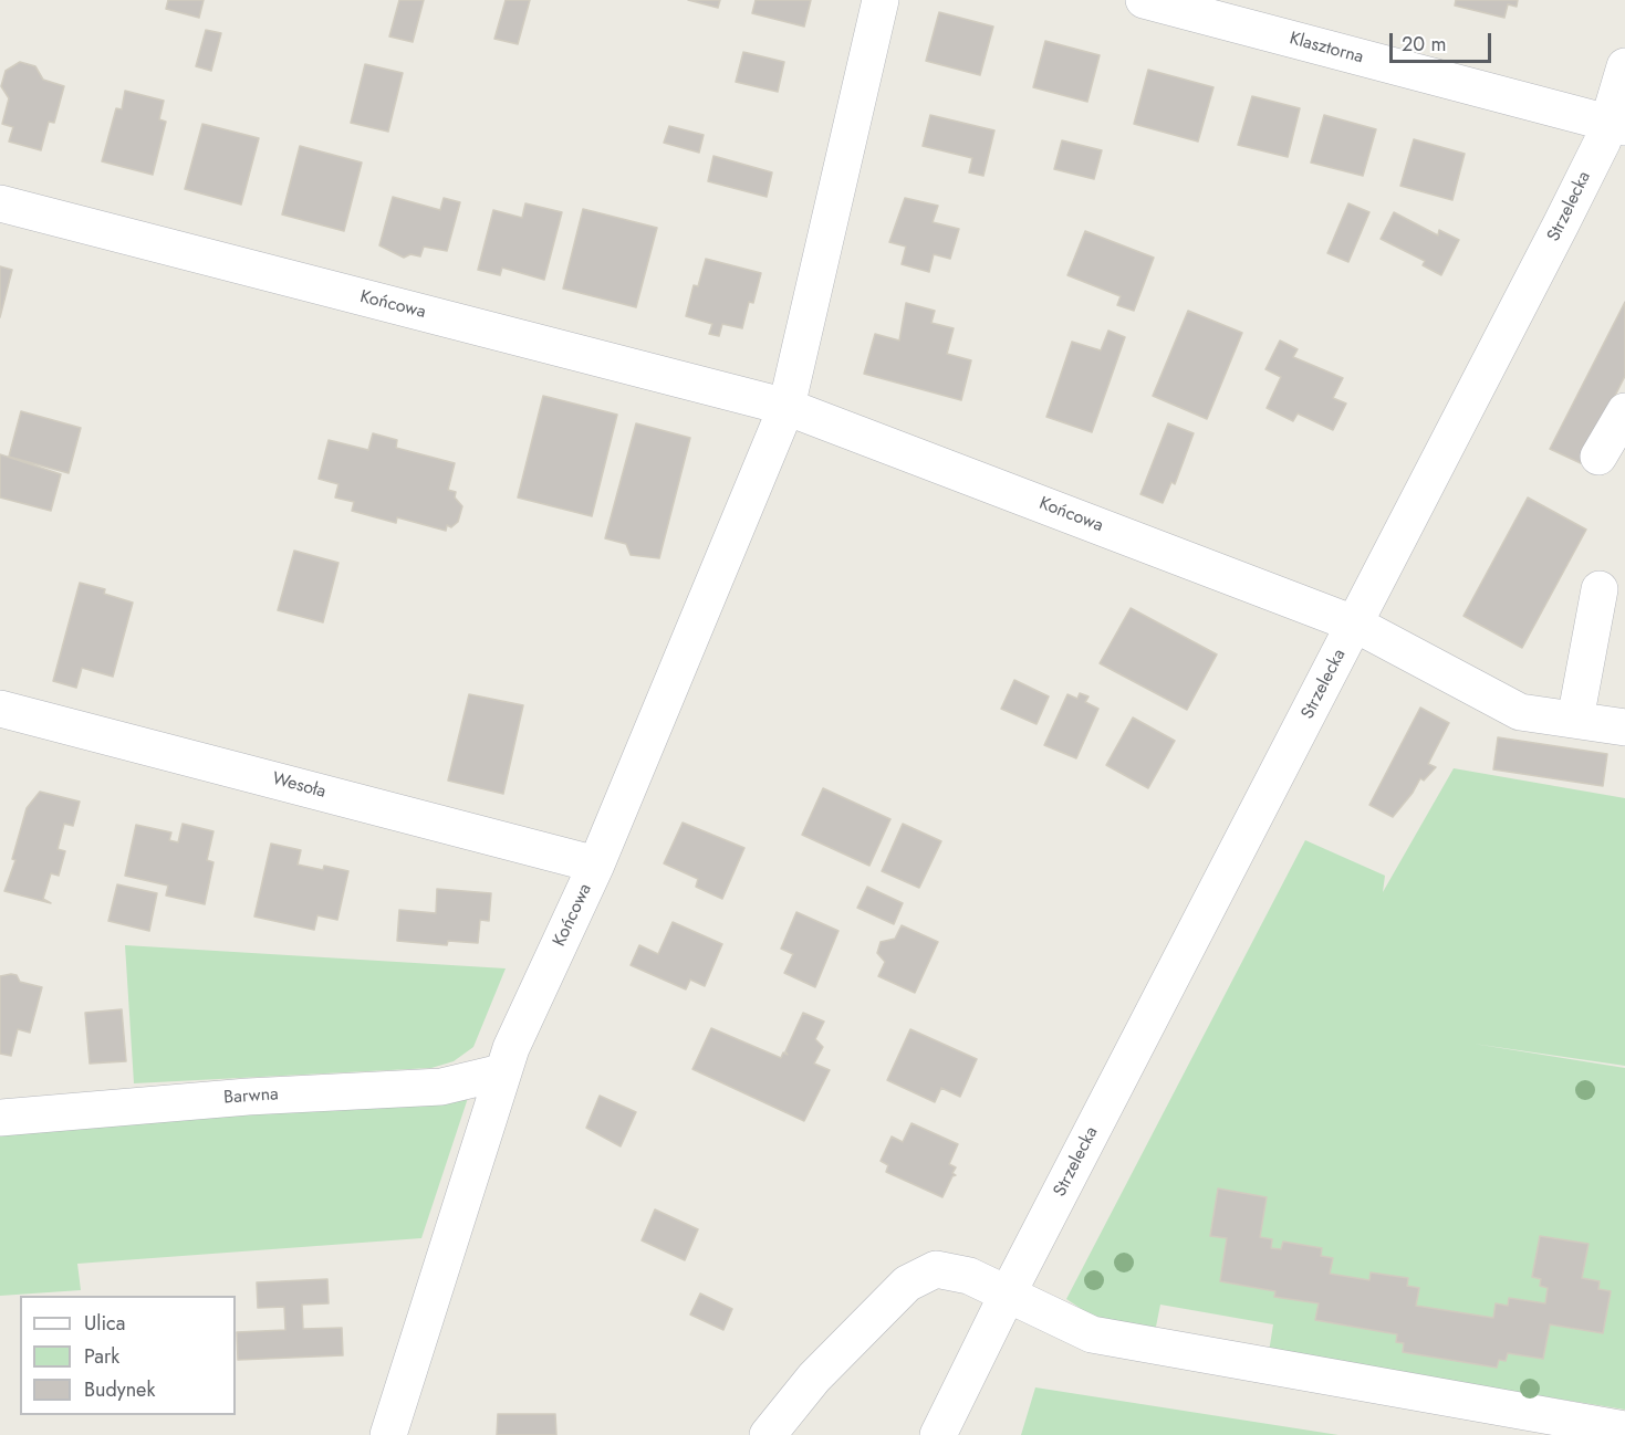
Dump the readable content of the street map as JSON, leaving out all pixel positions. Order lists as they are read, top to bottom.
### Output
{
  "streets": {
    "street": [
      "Klasztorna",
      "Strzelecka",
      "Końcowa",
      "Wesoła",
      "Barwna"
    ]
  },
  "crossings": [
    ["Klasztorna", "Strzelecka"],
    ["Strzelecka", "Końcowa"],
    ["Końcowa", "Wesoła"],
    ["Końcowa", "Barwna"]
  ],
  "legend": ["Ulica", "Park", "Budynek"],
  "scale_bar": "20 m"
}
